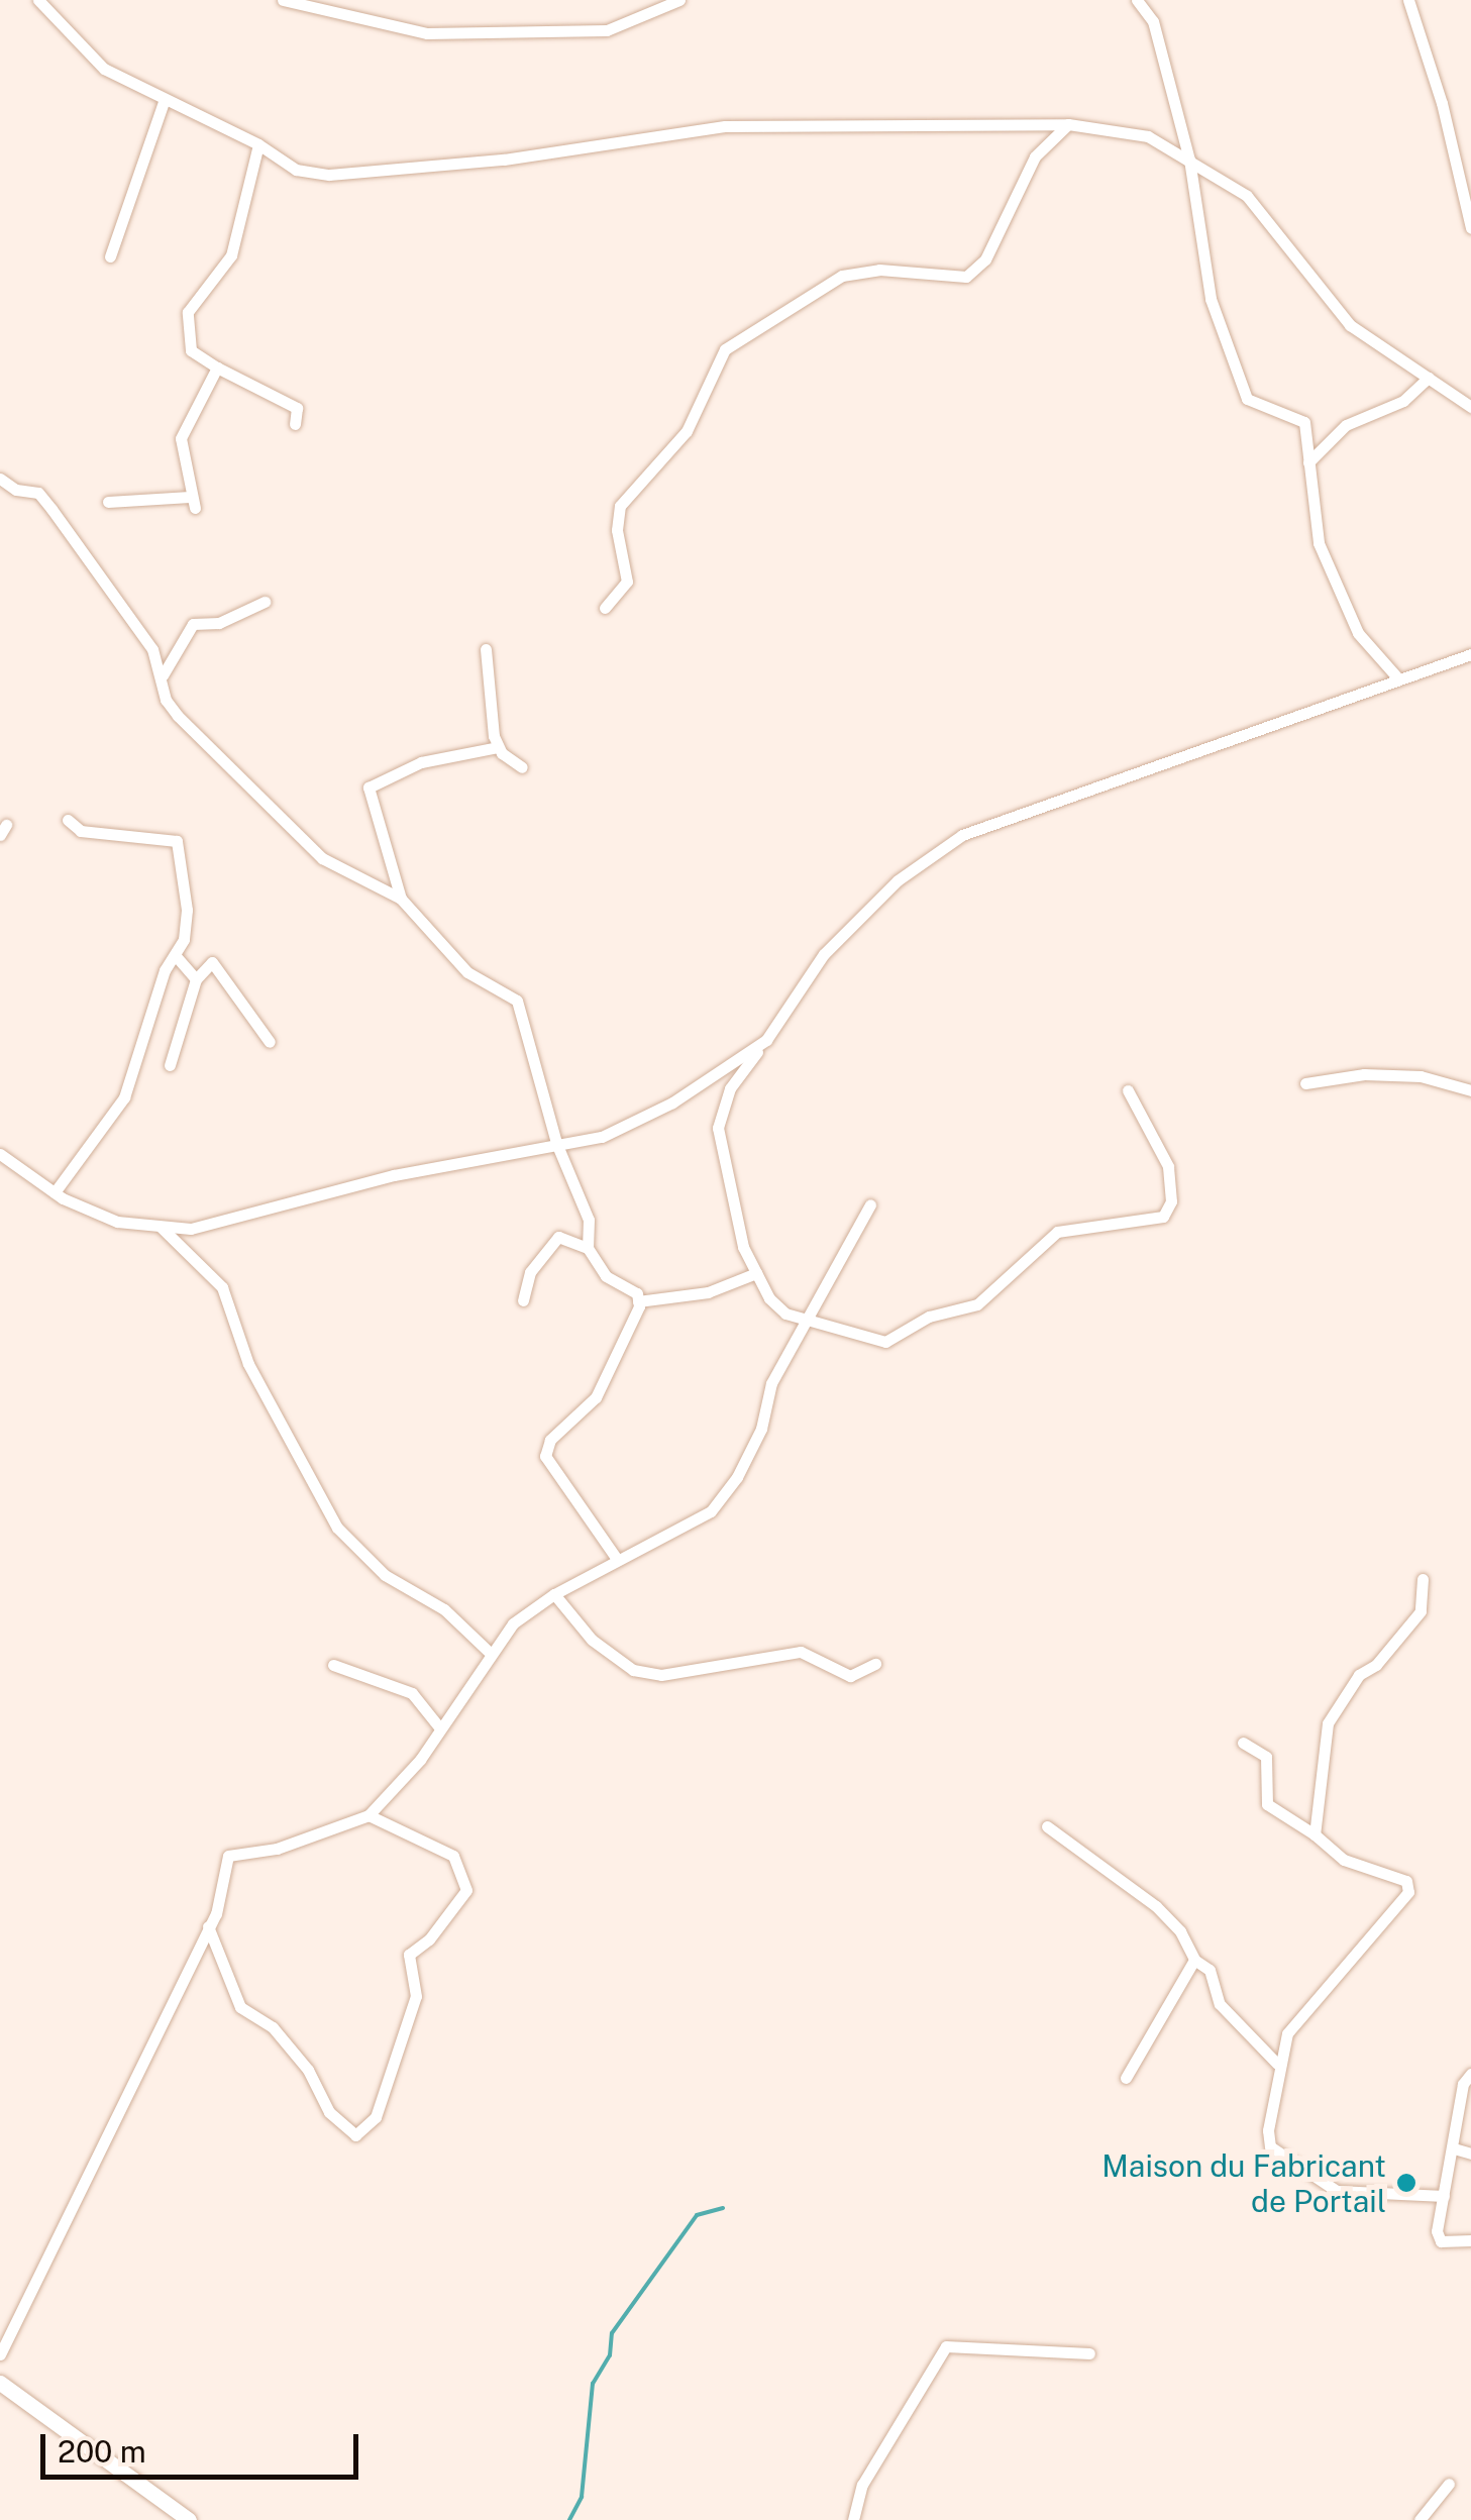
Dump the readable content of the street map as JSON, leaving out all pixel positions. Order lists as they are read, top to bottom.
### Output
{
  "places": ["Maison du Fabricant de Portail"],
  "scale_bar": "200 m"
}
